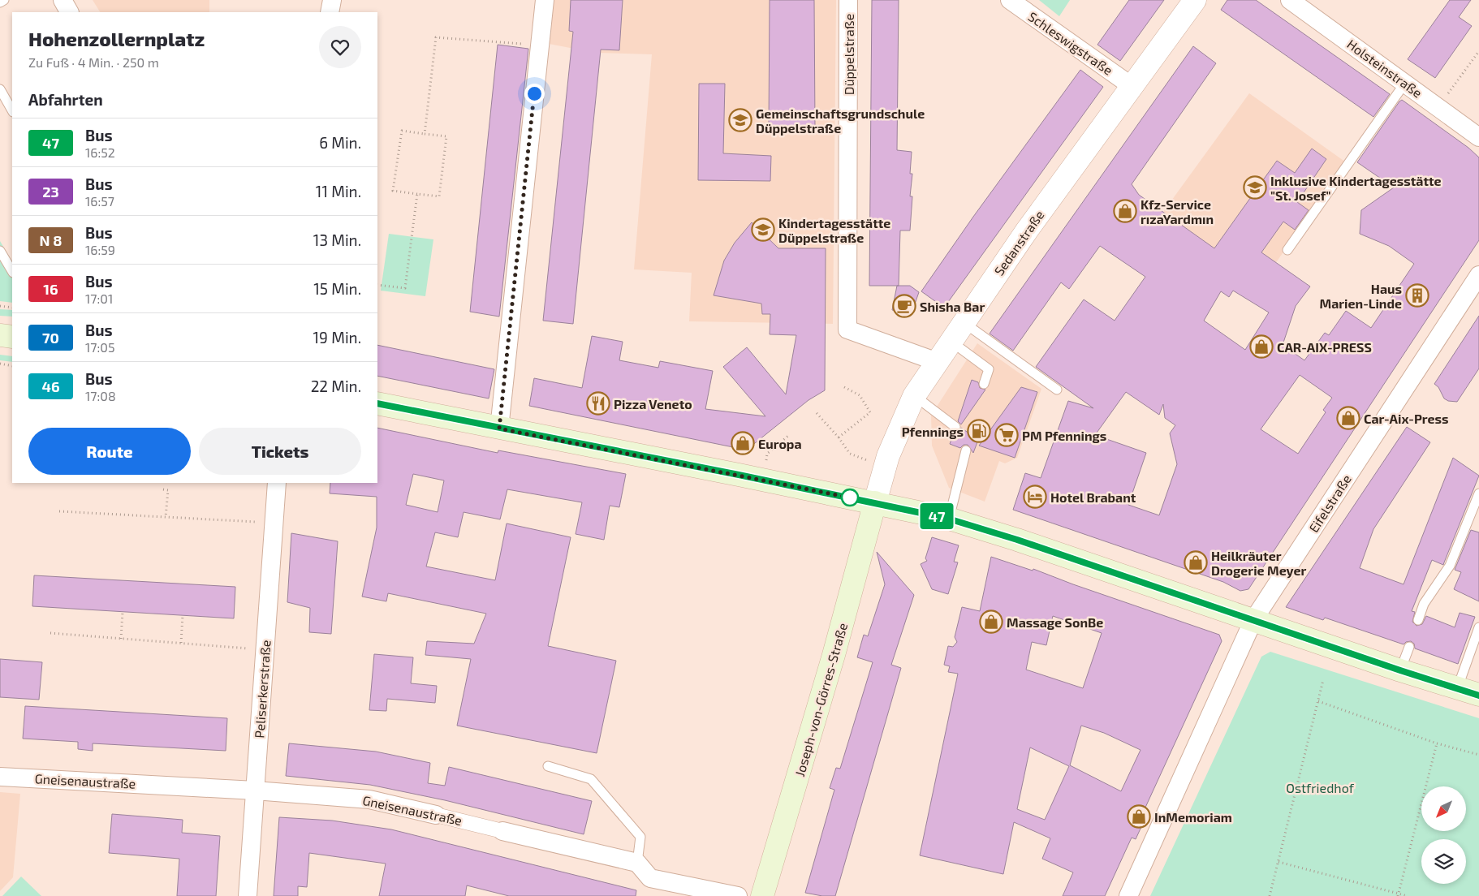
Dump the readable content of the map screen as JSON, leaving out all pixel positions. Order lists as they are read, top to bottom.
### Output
{
  "streets": {
    "main road": ["Joseph-von-Görres-Straße"],
    "street": [
      "Schleswigstraße",
      "Düppelstraße",
      "Holsteinstraße",
      "Sedanstraße",
      "Eifelstraße",
      "Peliserkerstraße",
      "Gneisenaustraße"
    ]
  },
  "crossings": [
    ["Schleswigstraße", "Sedanstraße"],
    ["Düppelstraße", "Sedanstraße"],
    ["Sedanstraße", "Joseph-von-Görres-Straße"],
    ["Peliserkerstraße", "Gneisenaustraße"]
  ],
  "parks": ["Ostfriedhof"],
  "places": {
    "school or university": ["Gemeinschaftsgrundschule Düppelstraße", "Inklusive Kindertagesstätte \"St. Josef\"", "Kindertagesstätte Düppelstraße"],
    "shop": [
      "Kfz-Service rızaYardmın",
      "CAR-AIX-PRESS",
      "Car-Aix-Press",
      "Europa",
      "Heilkräuter Drogerie Meyer",
      "Massage SonBe",
      "InMemoriam"
    ],
    "building": ["Haus Marien-Linde"],
    "cafe": ["Shisha Bar"],
    "restaurant": ["Pizza Veneto"],
    "fuel station": ["Pfennings"],
    "supermarket": ["PM Pfennings"],
    "hotel": ["Hotel Brabant"]
  },
  "lines": ["bus line 47"],
  "north": "bottom left",
  "page": {
    "on_map": "47",
    "heading": [
      ["Hohenzollernplatz", "Zu Fuß · 4 Min. · 250 m"],
      "Abfahrten"
    ],
    "list": [
      {
        "mark": "47",
        "name": "Bus",
        "note": "16:52",
        "value": "6 Min."
      },
      {
        "mark": "23",
        "name": "Bus",
        "note": "16:57",
        "value": "11 Min."
      },
      {
        "mark": "N 8",
        "name": "Bus",
        "note": "16:59",
        "value": "13 Min."
      },
      {
        "mark": "16",
        "name": "Bus",
        "note": "17:01",
        "value": "15 Min."
      },
      {
        "mark": "70",
        "name": "Bus",
        "note": "17:05",
        "value": "19 Min."
      },
      {
        "mark": "46",
        "name": "Bus",
        "note": "17:08",
        "value": "22 Min."
      }
    ],
    "buttons": ["Route", "Tickets"]
  }
}
